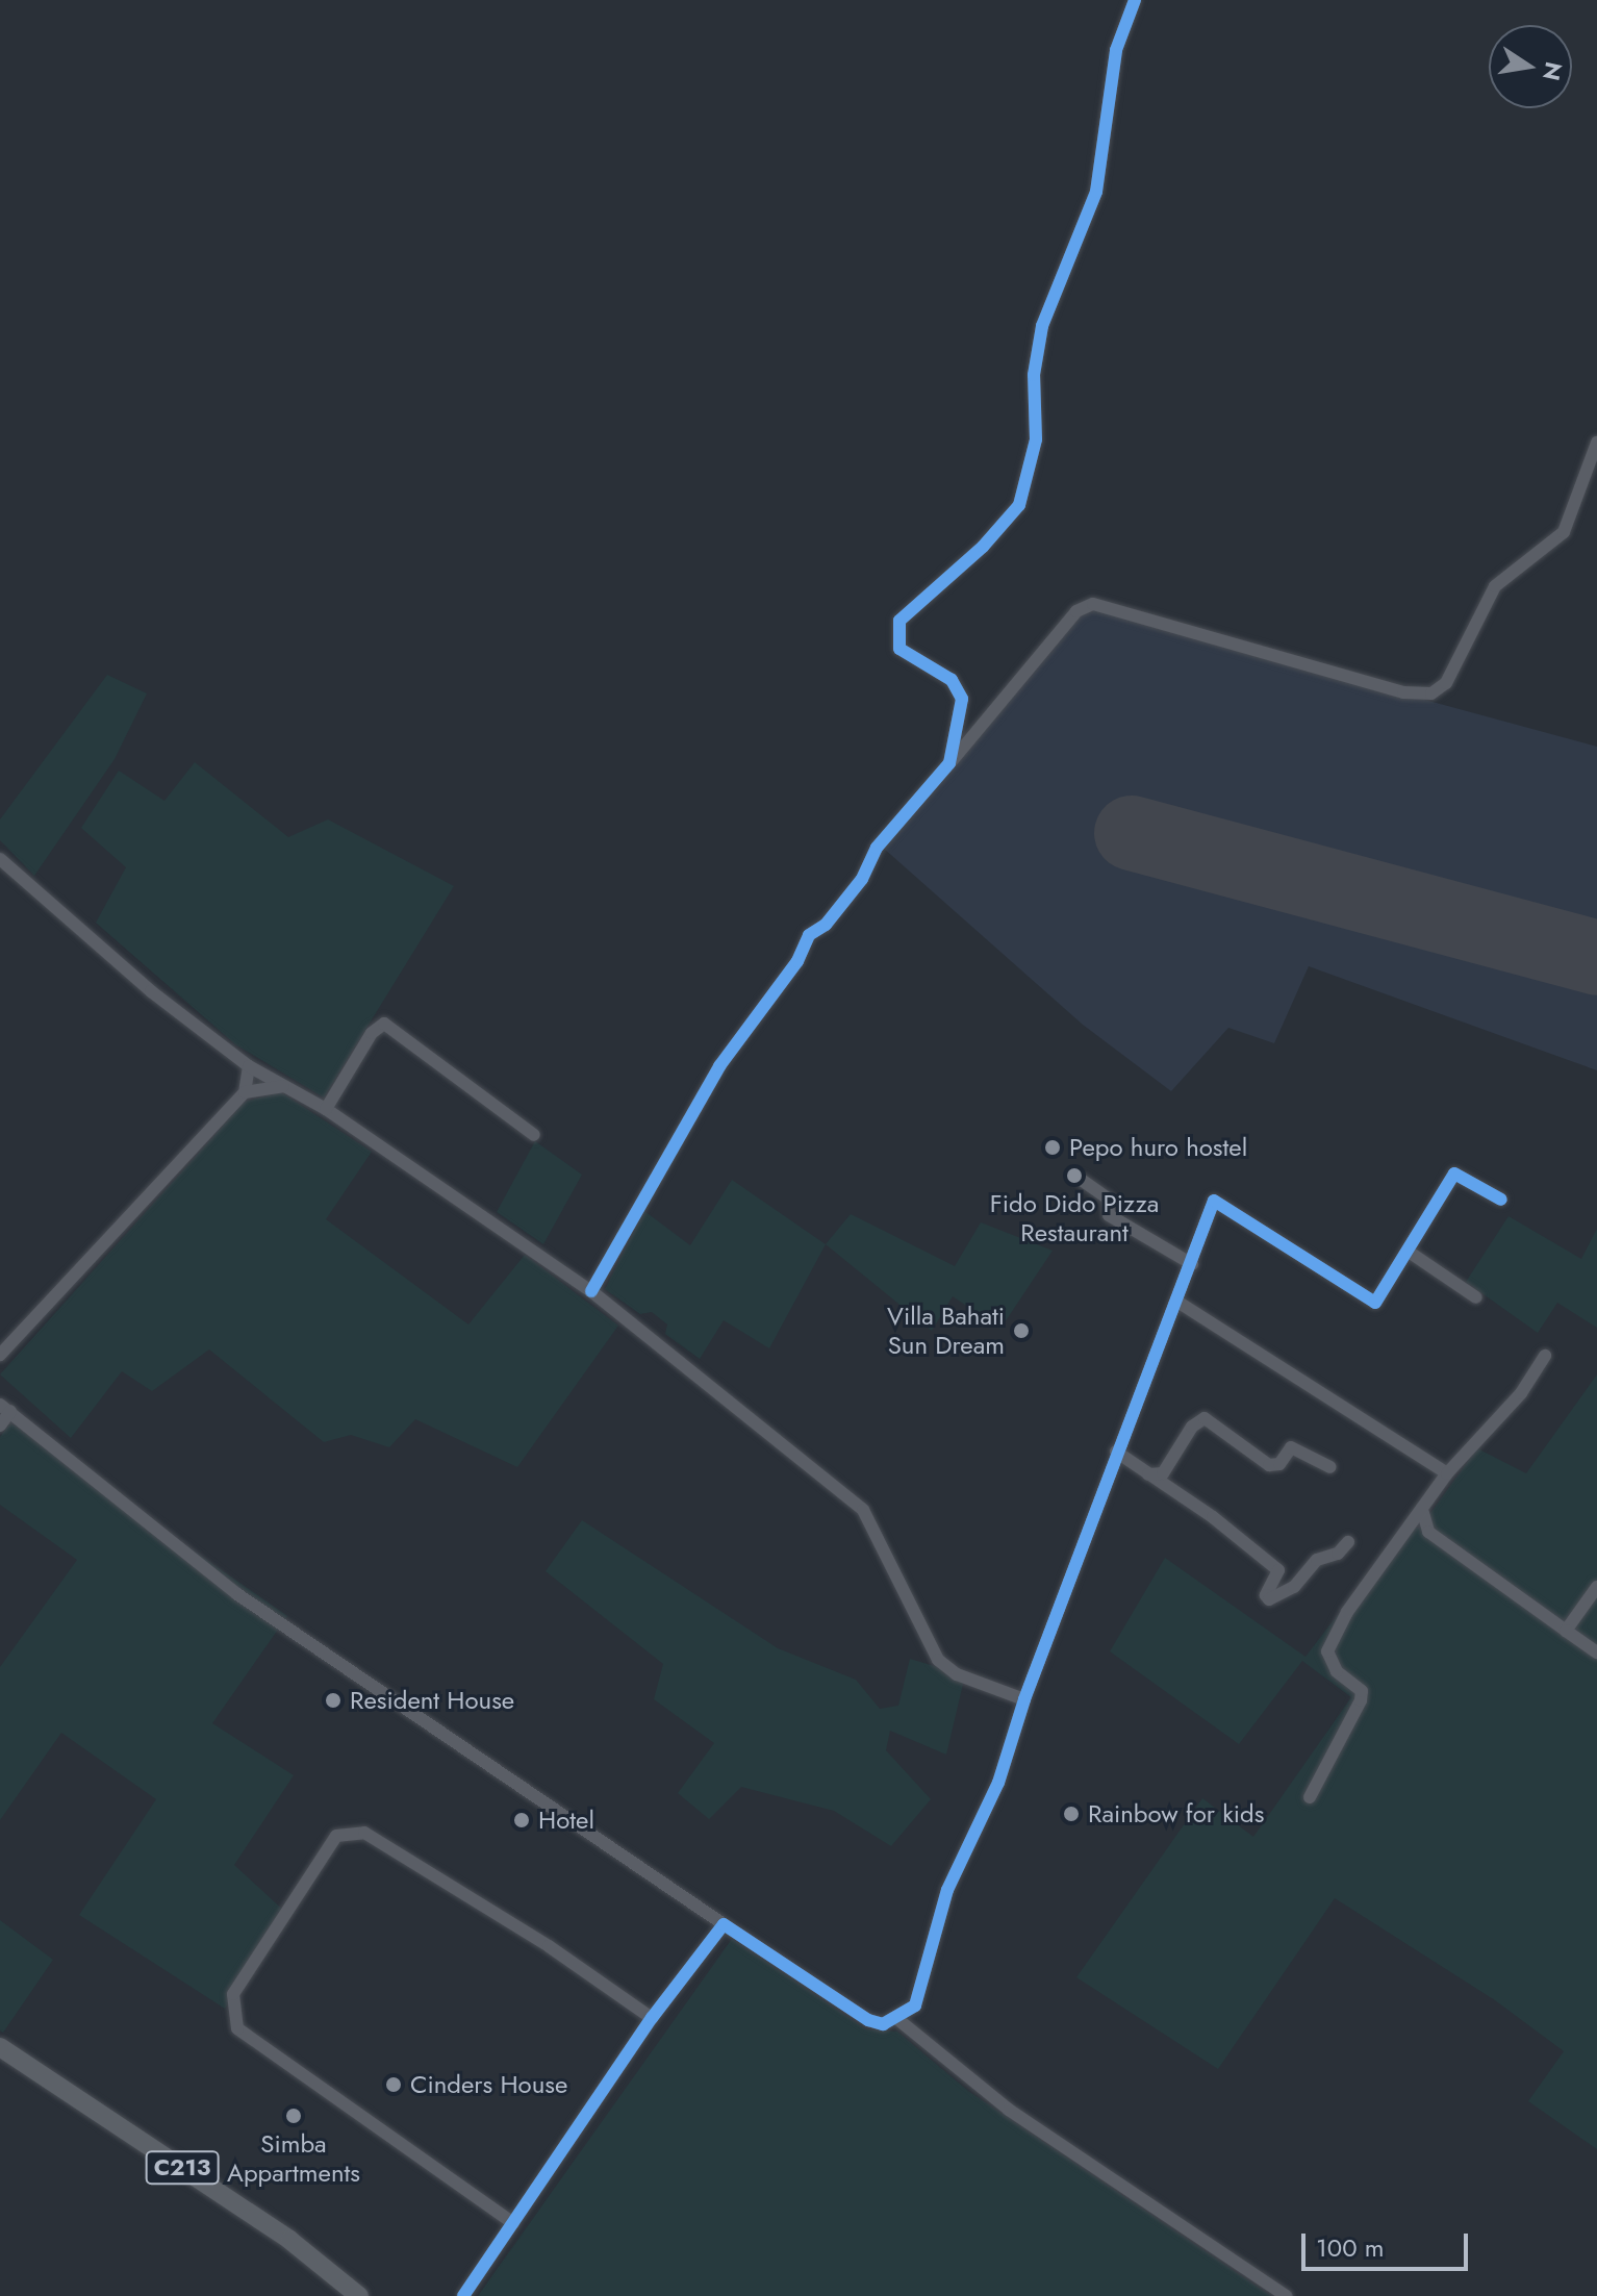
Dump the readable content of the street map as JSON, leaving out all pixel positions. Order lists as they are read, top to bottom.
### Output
{
  "streets": {
    "main road": ["C213"]
  },
  "places": [
    "Pepo huro hostel",
    "Fido Dido Pizza Restaurant",
    "Villa Bahati Sun Dream",
    "Resident House",
    "Rainbow for kids",
    "Hotel",
    "Cinders House",
    "Simba Appartments"
  ],
  "scale_bar": "100 m",
  "north": "right"
}
